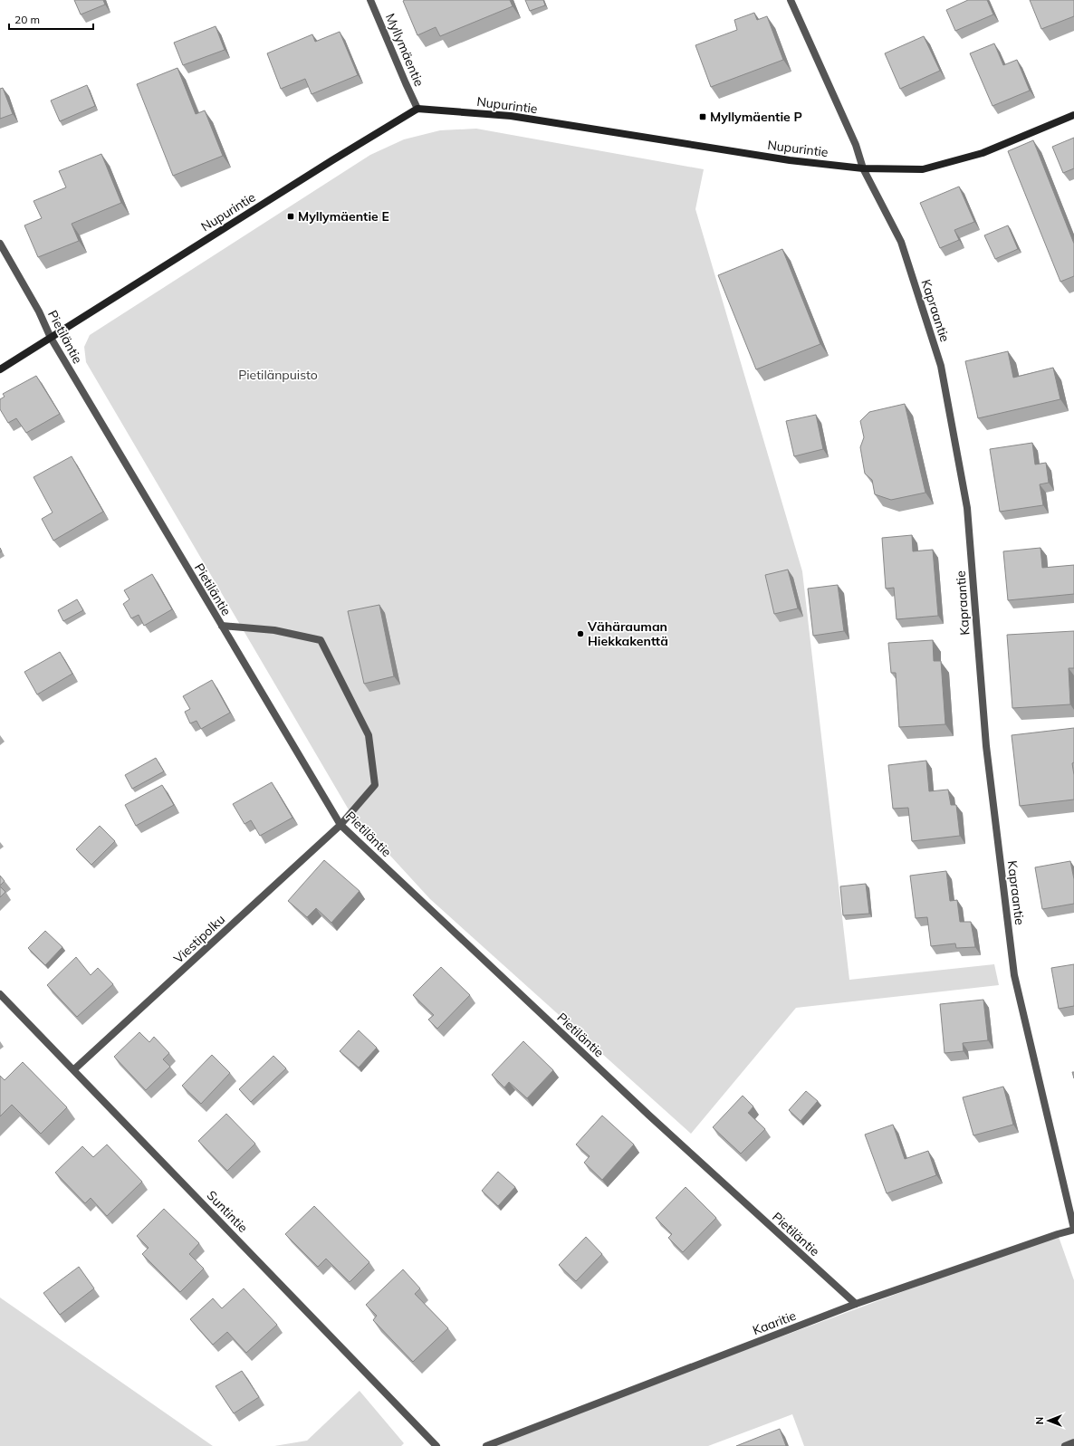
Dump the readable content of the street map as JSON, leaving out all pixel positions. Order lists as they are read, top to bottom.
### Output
{
  "streets": {
    "street": [
      "Myllymäentie",
      "Nupurintie",
      "Kapraantie",
      "Pietiläntie",
      "Viestipolku",
      "Suntintie",
      "Kaaritie"
    ]
  },
  "crossings": [
    ["Myllymäentie", "Nupurintie"],
    ["Nupurintie", "Kapraantie"],
    ["Nupurintie", "Pietiläntie"],
    ["Kapraantie", "Kaaritie"],
    ["Pietiläntie", "Viestipolku"],
    ["Pietiläntie", "Kaaritie"],
    ["Viestipolku", "Suntintie"]
  ],
  "parks": ["Pietilänpuisto"],
  "places": {
    "transit": ["Myllymäentie P", "Myllymäentie E"],
    "other": ["Vähärauman Hiekkakenttä"]
  },
  "scale_bar": "20 m",
  "north": "left"
}
